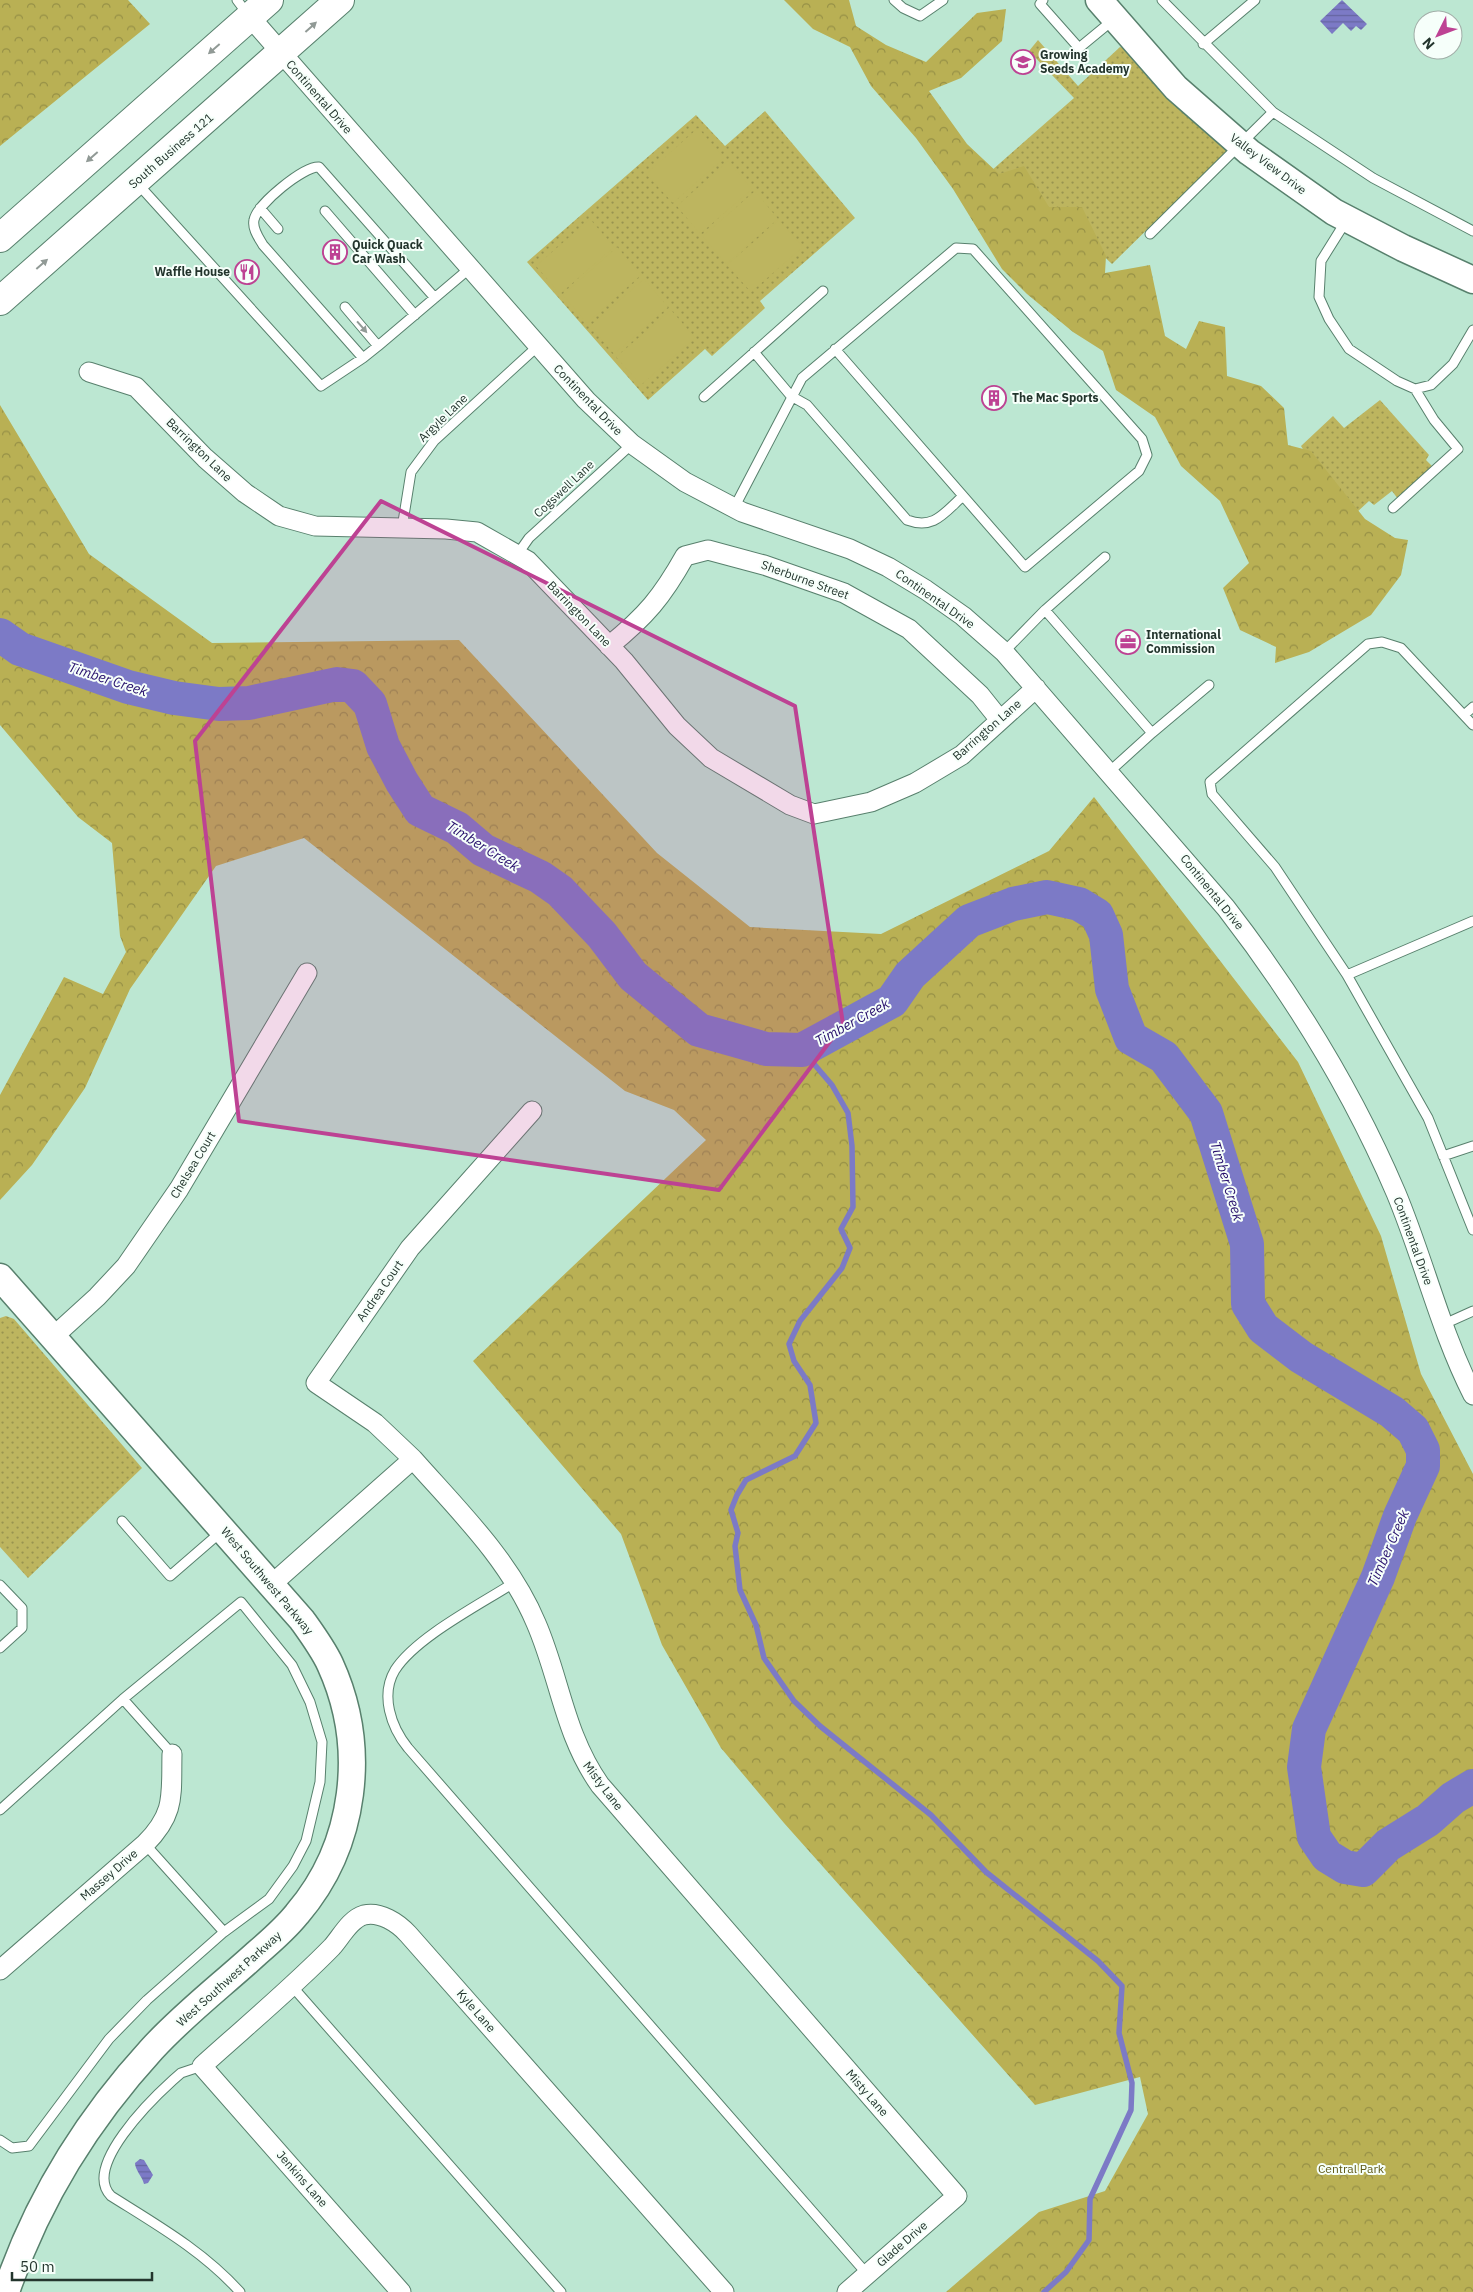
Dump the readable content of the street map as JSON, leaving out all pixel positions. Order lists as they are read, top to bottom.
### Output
{
  "streets": {
    "main road": ["South Business 121"],
    "street": [
      "Continental Drive",
      "Valley View Drive",
      "Barrington Lane",
      "Sherburne Street",
      "Chelsea Court",
      "Andrea Court",
      "West Southwest Parkway",
      "Misty Lane",
      "Massey Drive",
      "Kyle Lane",
      "Jenkins Lane",
      "Glade Drive"
    ],
    "lane": ["Argyle Lane", "Cogswell Lane"]
  },
  "crossings": [
    ["Continental Drive", "South Business 121"],
    ["Continental Drive", "Argyle Lane"],
    ["Continental Drive", "Barrington Lane"],
    ["Continental Drive", "Cogswell Lane"],
    ["Argyle Lane", "Barrington Lane"],
    ["Barrington Lane", "Cogswell Lane"],
    ["Barrington Lane", "Sherburne Street"],
    ["Chelsea Court", "West Southwest Parkway"],
    ["Andrea Court", "Misty Lane"],
    ["Misty Lane", "Glade Drive"],
    ["Kyle Lane", "Jenkins Lane"]
  ],
  "water": ["Timber Creek"],
  "parks": ["Central Park"],
  "places": {
    "school or university": ["Growing Seeds Academy"],
    "building": ["Quick Quack Car Wash", "The Mac Sports"],
    "restaurant": ["Waffle House"],
    "office": ["International Commission"]
  },
  "scale_bar": "50 m",
  "north": "bottom left"
}
